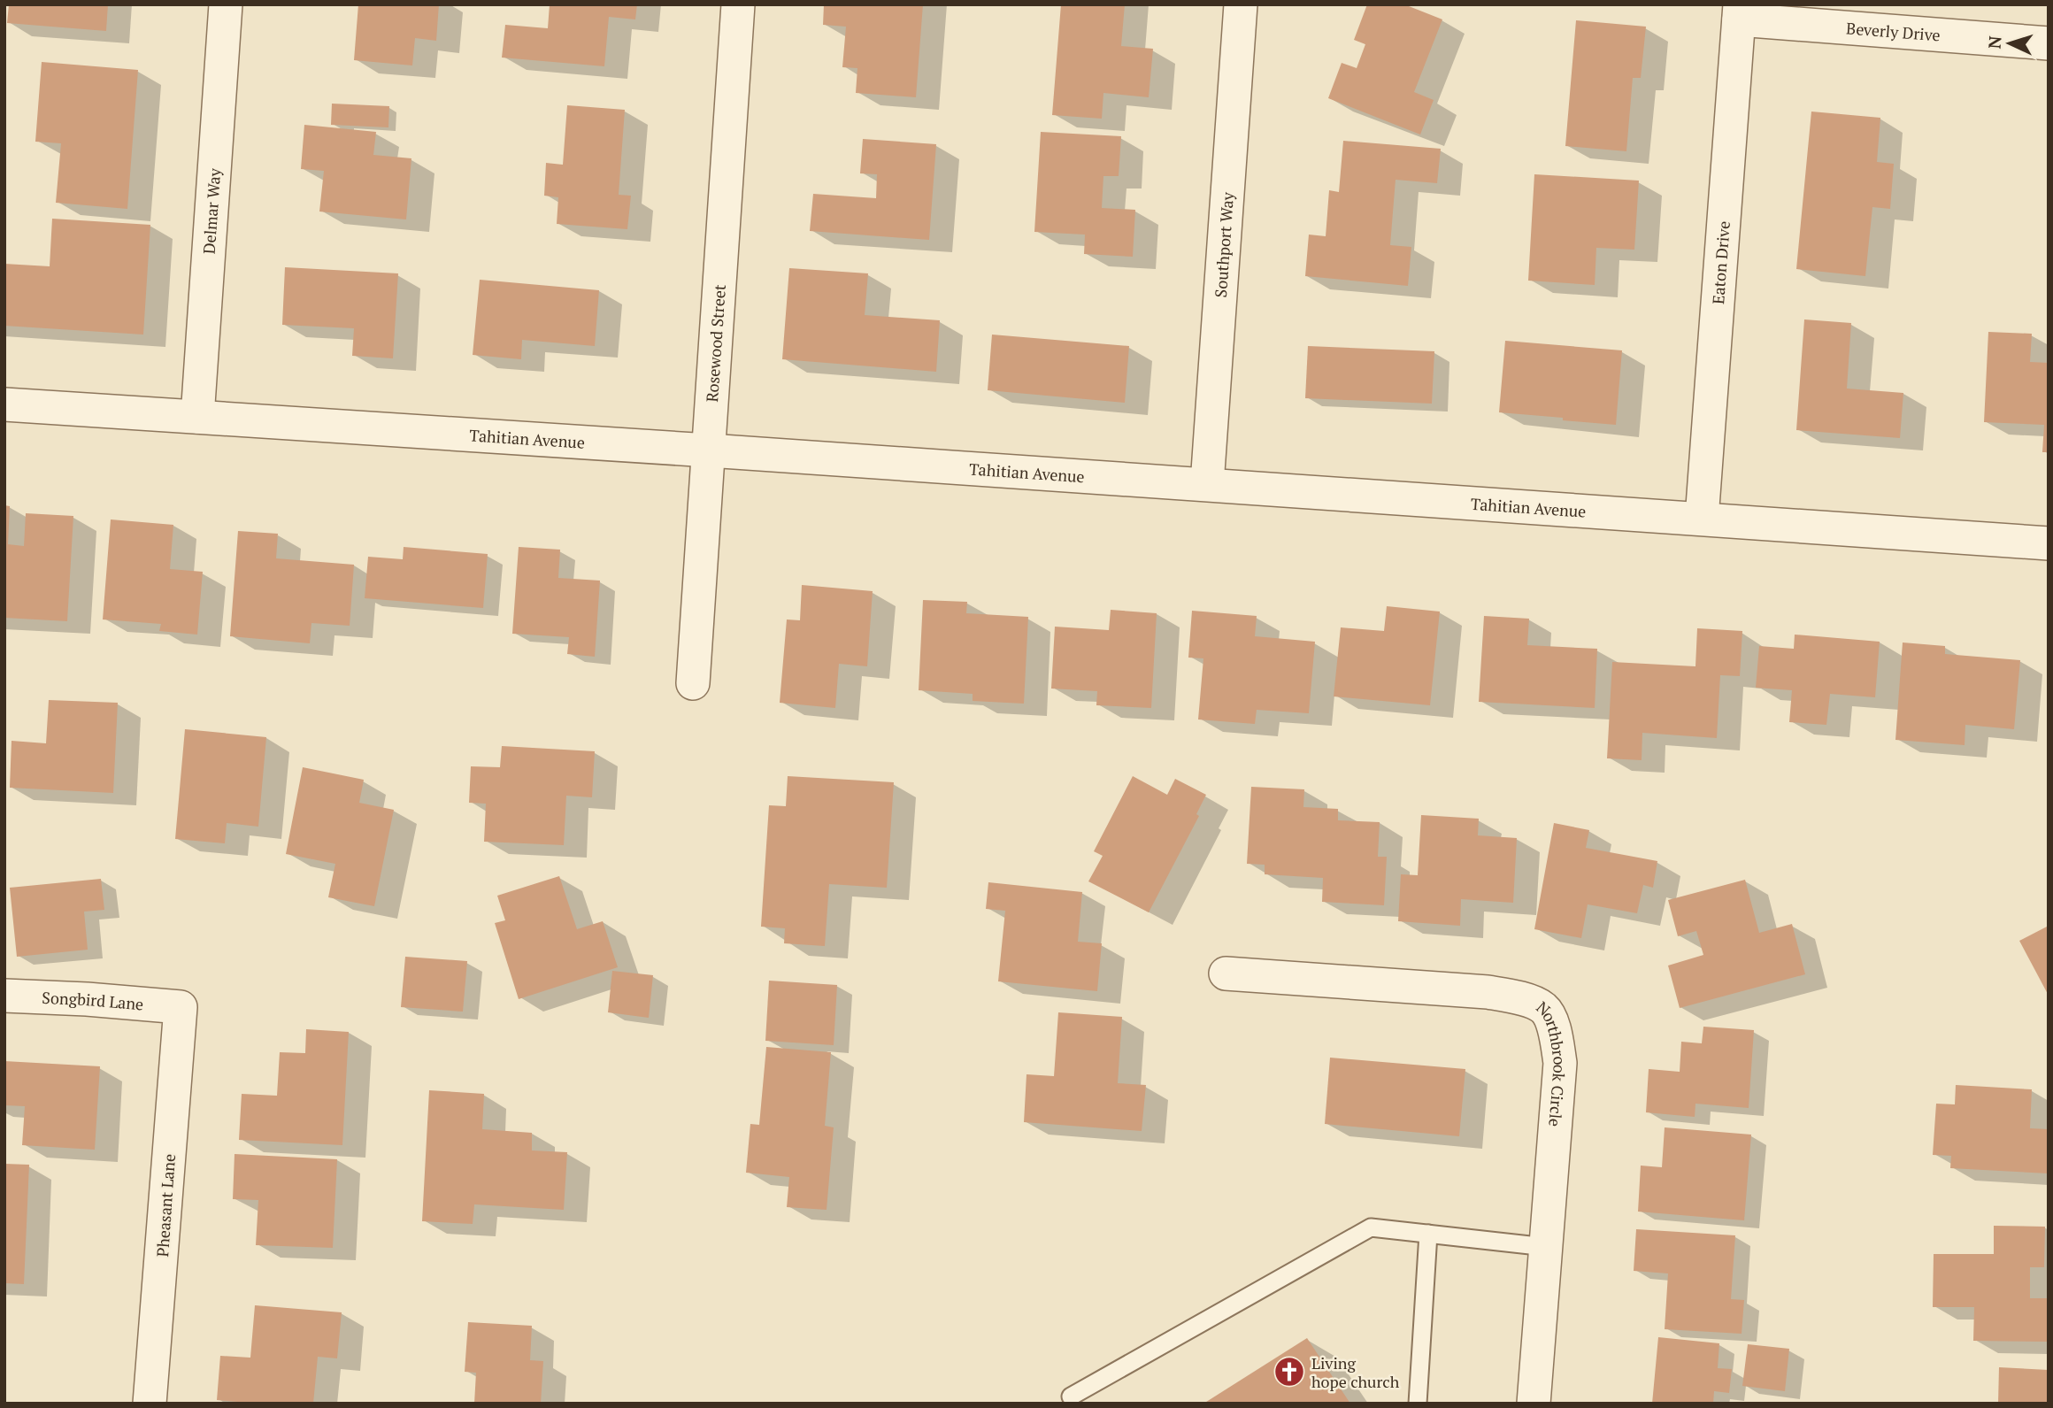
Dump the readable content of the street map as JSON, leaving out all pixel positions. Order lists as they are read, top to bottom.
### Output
{
  "streets": {
    "street": [
      "Beverly Drive",
      "Delmar Way",
      "Southport Way",
      "Eaton Drive",
      "Rosewood Street",
      "Tahitian Avenue",
      "Songbird Lane",
      "Northbrook Circle",
      "Pheasant Lane"
    ]
  },
  "crossings": [
    ["Beverly Drive", "Eaton Drive"],
    ["Delmar Way", "Tahitian Avenue"],
    ["Southport Way", "Tahitian Avenue"],
    ["Eaton Drive", "Tahitian Avenue"],
    ["Rosewood Street", "Tahitian Avenue"],
    ["Songbird Lane", "Pheasant Lane"]
  ],
  "places": {
    "church": ["Living hope church"]
  },
  "north": "left"
}
